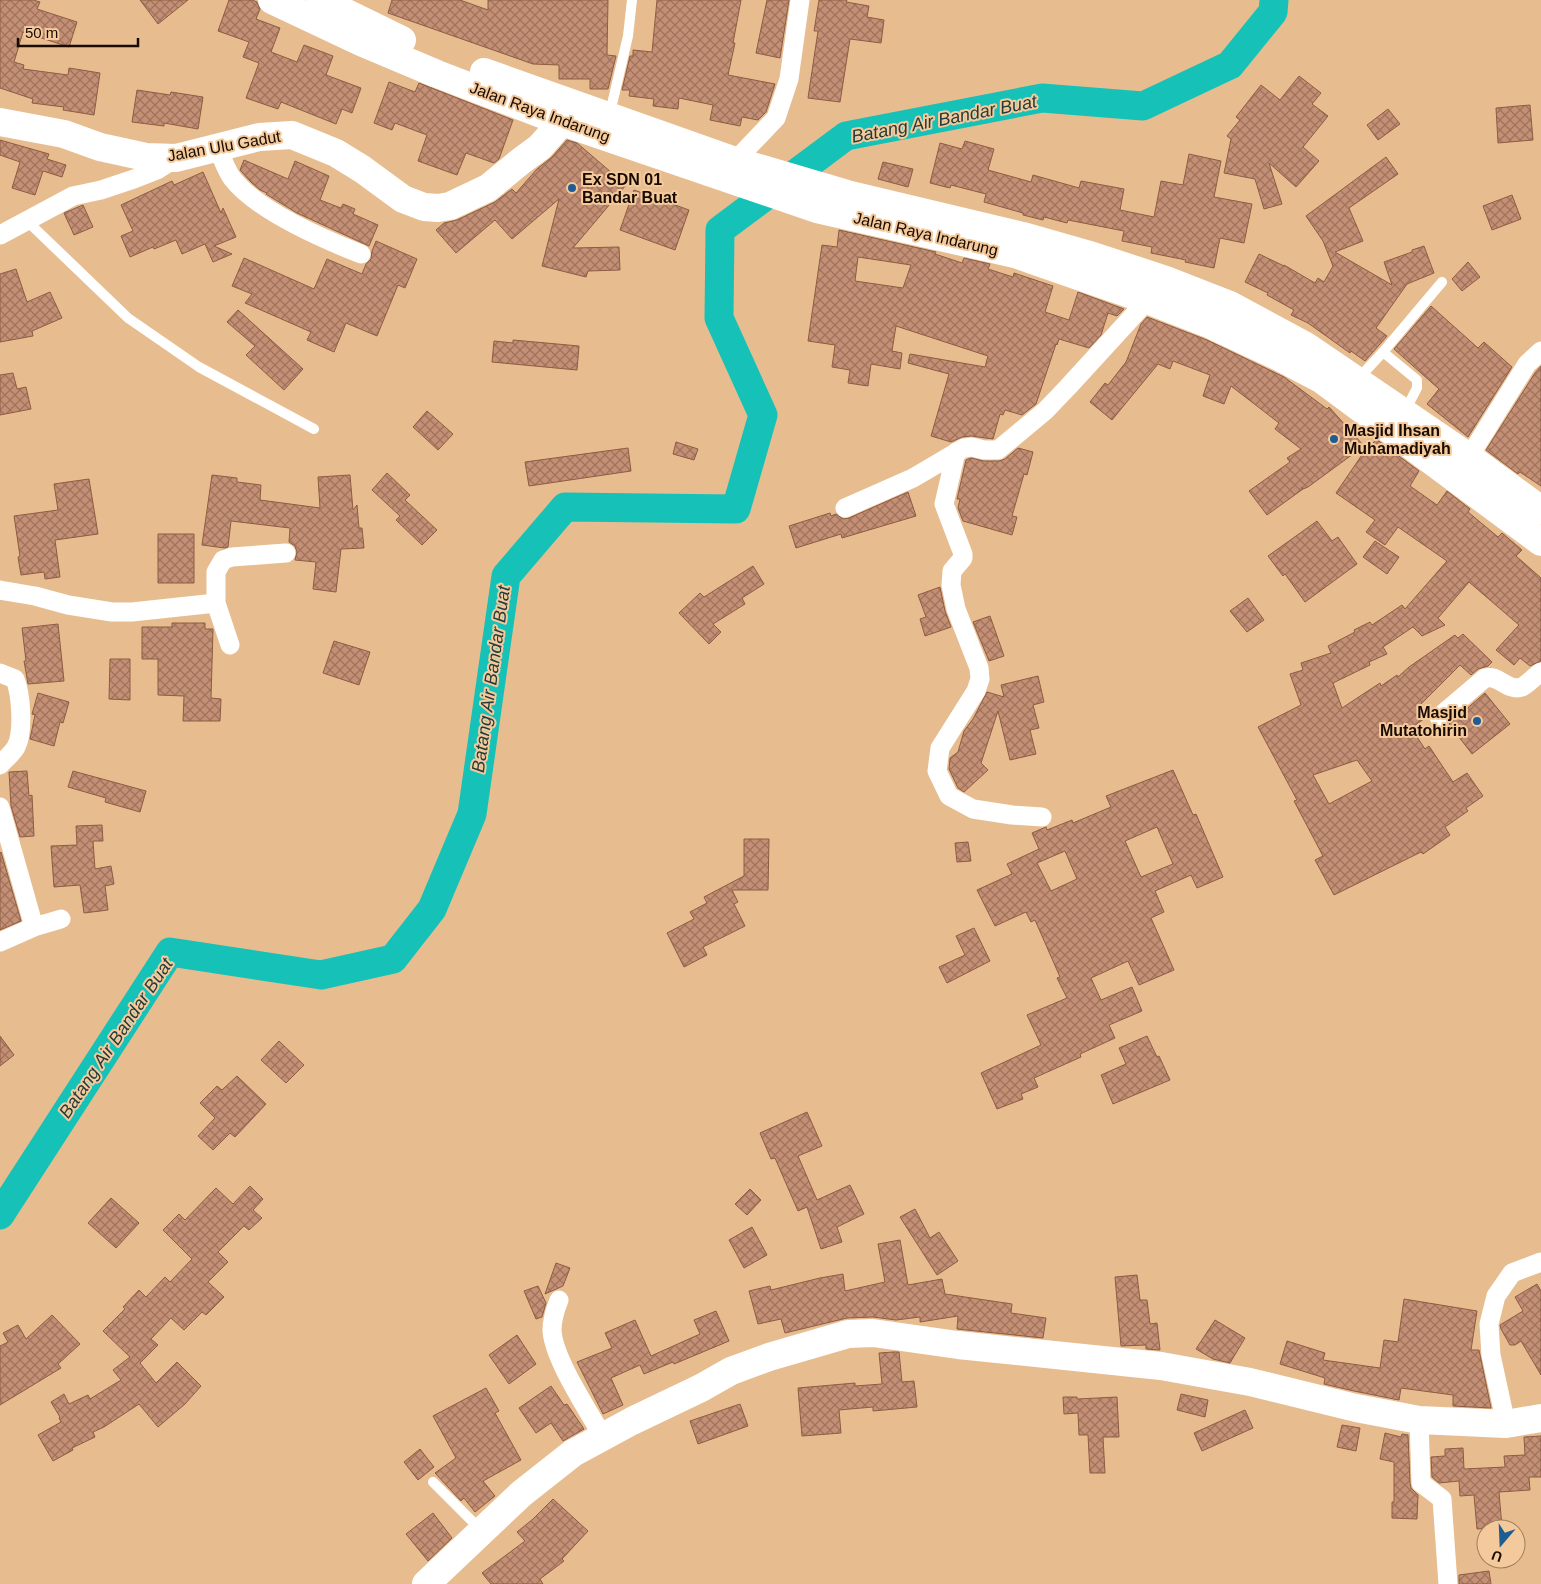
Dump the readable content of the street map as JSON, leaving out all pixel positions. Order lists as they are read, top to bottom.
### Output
{
  "streets": {
    "main road": ["Jalan Raya Indarung", "Jalan Ulu Gadut"]
  },
  "crossings": [
    ["Jalan Raya Indarung", "Jalan Ulu Gadut"]
  ],
  "water": ["Batang Air Bandar Buat"],
  "places": ["Ex SDN 01 Bandar Buat", "Masjid Ihsan Muhamadiyah", "Masjid Mutatohirin"],
  "scale_bar": "50 m",
  "north": "bottom"
}
